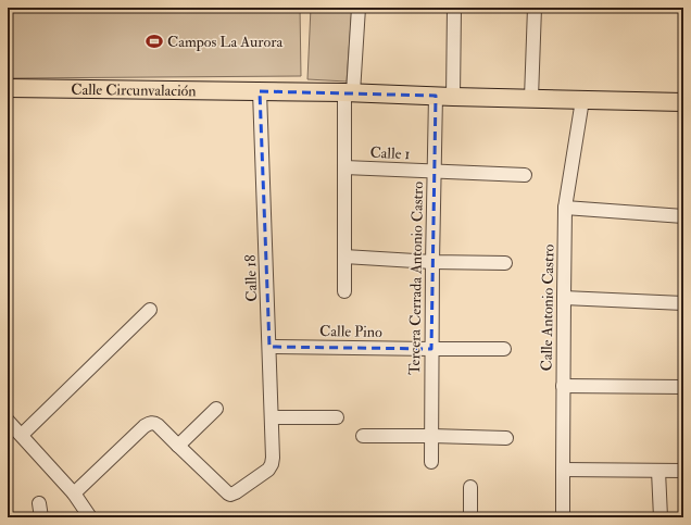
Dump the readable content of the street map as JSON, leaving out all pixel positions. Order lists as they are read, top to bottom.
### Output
{
  "streets": {
    "main road": ["Calle Circunvalación"],
    "street": [
      "Calle 1",
      "Calle 18",
      "Tercera Cerrada Antonio Castro",
      "Calle Antonio Castro",
      "Calle Pino"
    ]
  },
  "crossings": [
    ["Calle Circunvalación", "Calle 18"],
    ["Calle Circunvalación", "Tercera Cerrada Antonio Castro"],
    ["Calle Circunvalación", "Calle Antonio Castro"],
    ["Calle 1", "Tercera Cerrada Antonio Castro"],
    ["Calle 18", "Calle Pino"],
    ["Tercera Cerrada Antonio Castro", "Calle Pino"]
  ],
  "places": {
    "sports": ["Campos La Aurora"]
  }
}
